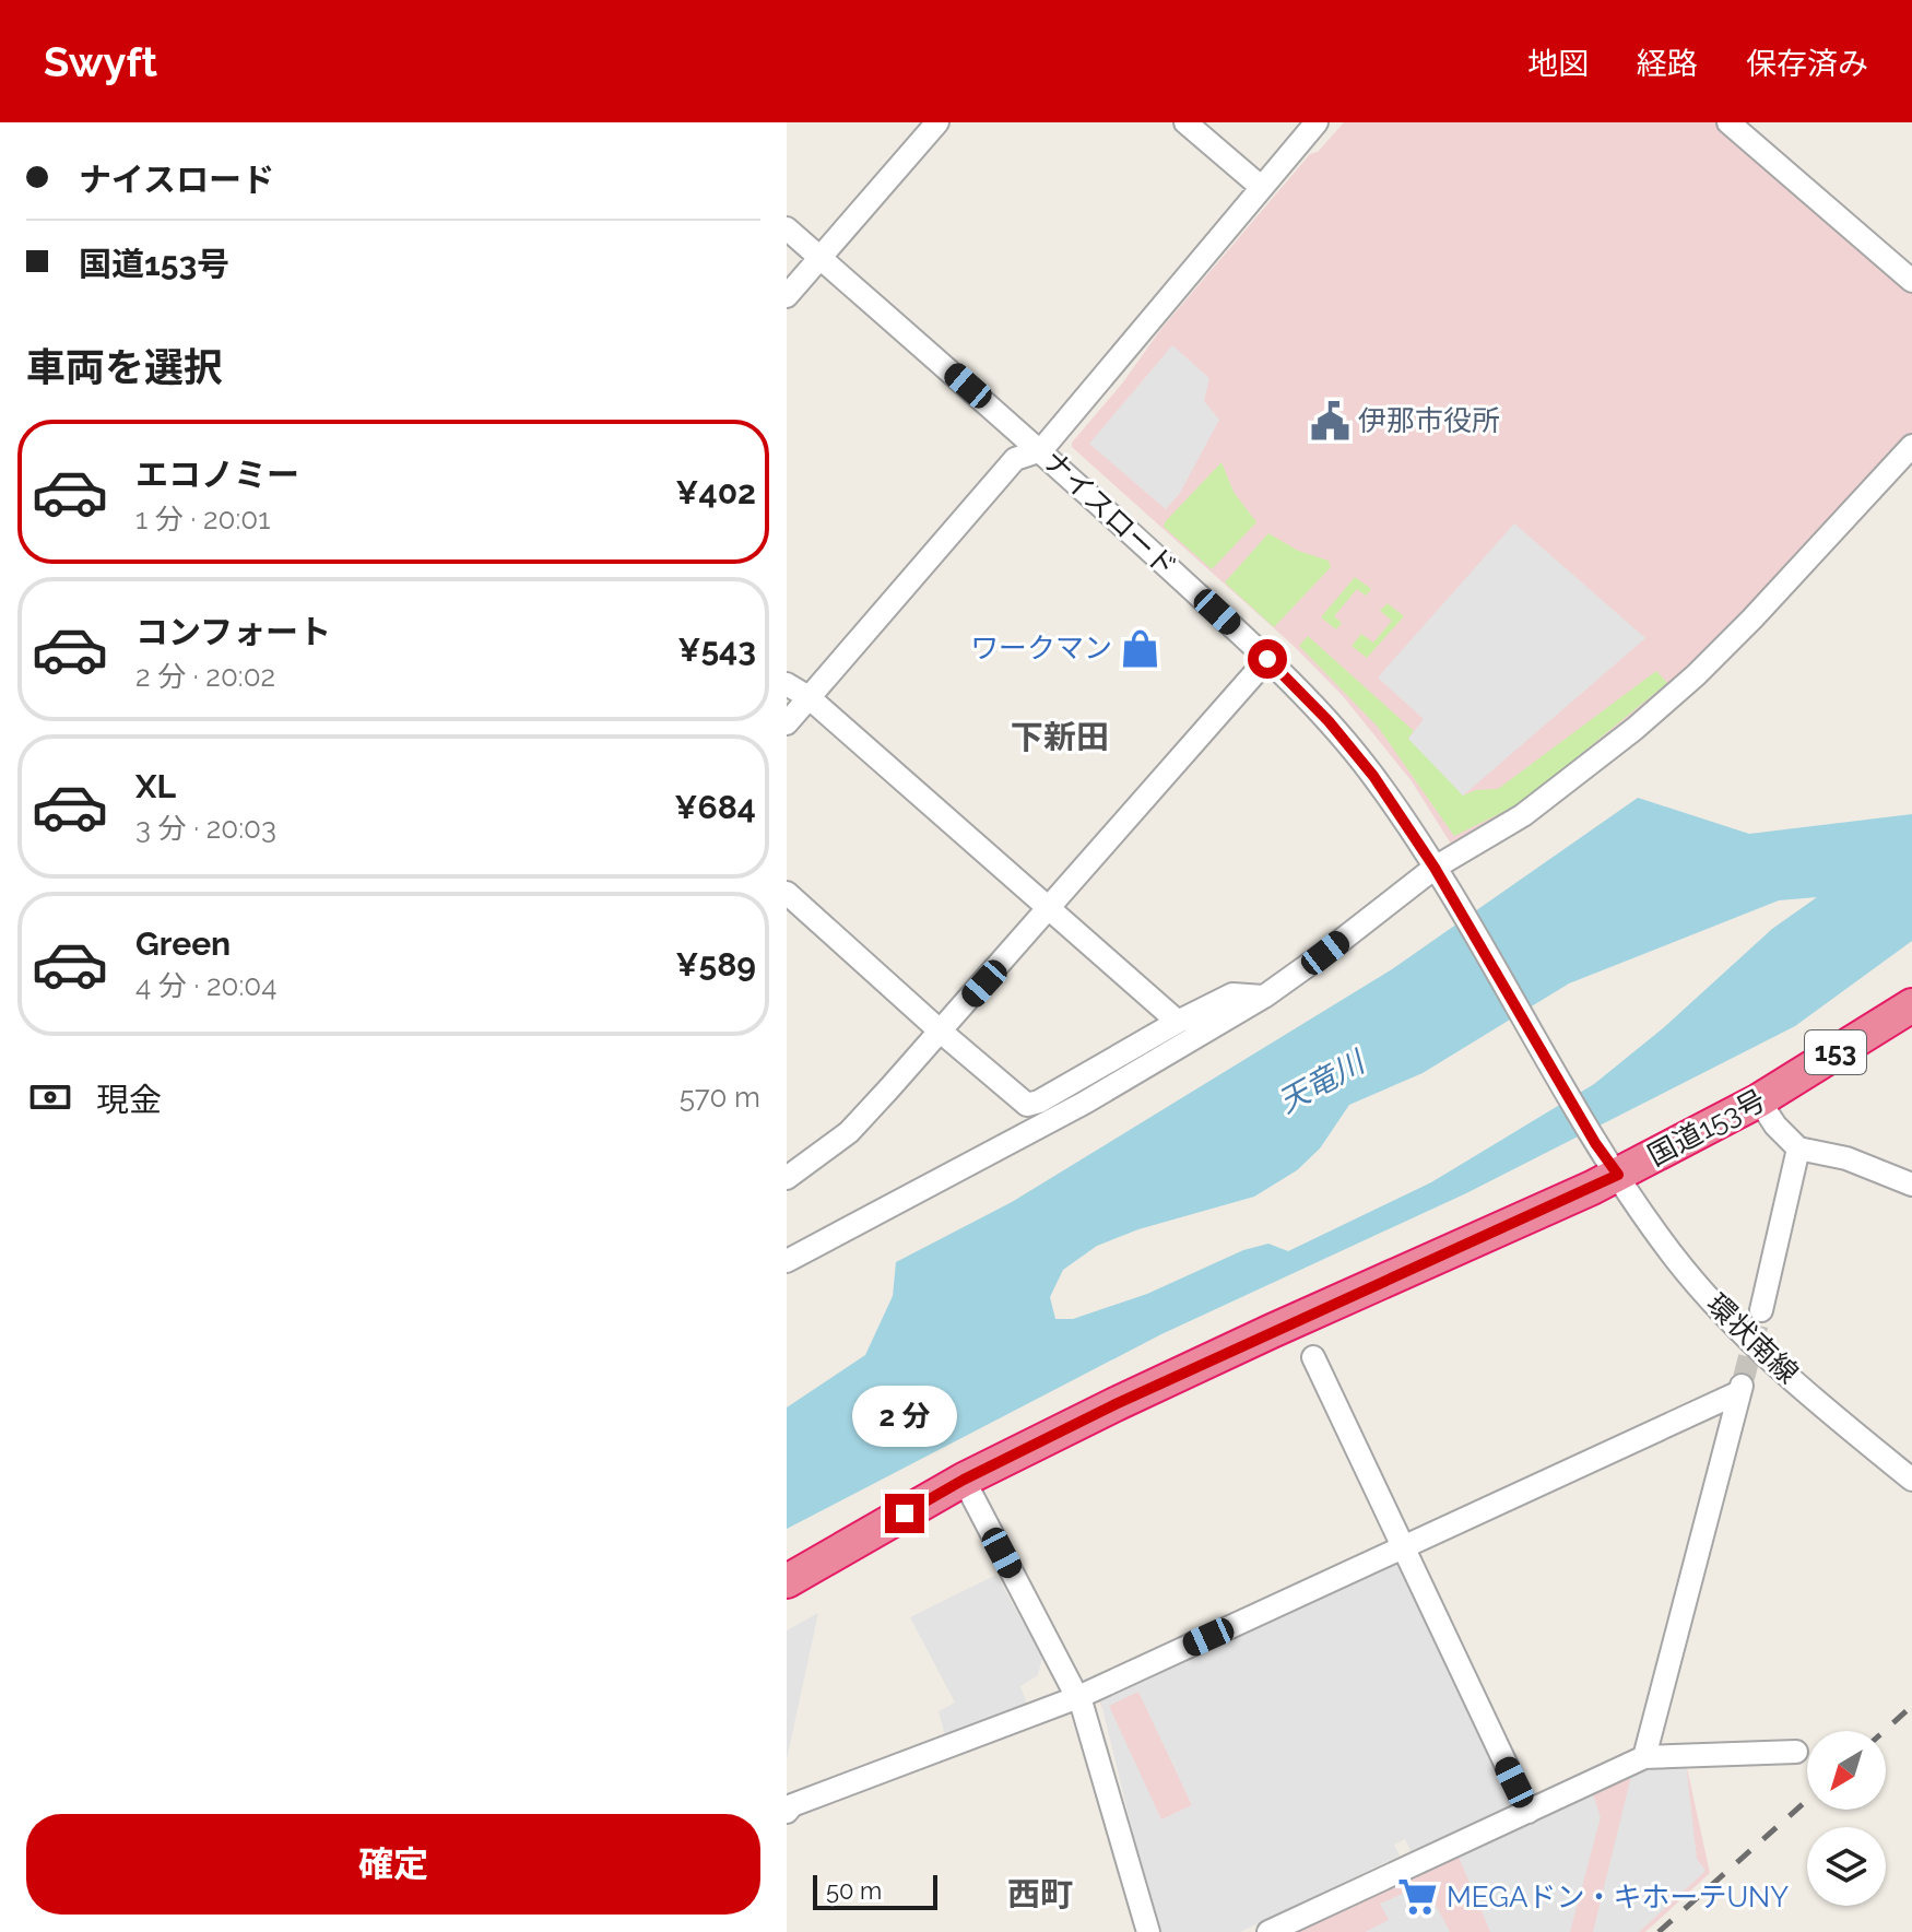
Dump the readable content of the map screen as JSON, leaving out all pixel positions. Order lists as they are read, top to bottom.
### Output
{
  "streets": {
    "highway": ["153", "国道153号"],
    "street": ["ナイスロード", "環状南線"]
  },
  "crossings": [
    ["ナイスロード", "国道153号"],
    ["ナイスロード", "環状南線"],
    ["国道153号", "環状南線"]
  ],
  "districts": ["下新田", "西町"],
  "water": ["天竜川"],
  "places": {
    "public building": ["伊那市役所"],
    "shop": ["ワークマン"],
    "supermarket": ["MEGAドン・キホーテUNY"]
  },
  "scale_bar": "50 m",
  "north": "bottom left",
  "page": {
    "header": "Swyft",
    "nav": ["地図", "経路", "保存済み"],
    "banner": ["ナイスロード", "国道153号"],
    "heading": "車両を選択",
    "list": [
      {
        "name": "エコノミー",
        "note": "1 分 · 20:01",
        "value": "¥402"
      },
      {
        "name": "コンフォート",
        "note": "2 分 · 20:02",
        "value": "¥543"
      },
      {
        "name": "XL",
        "note": "3 分 · 20:03",
        "value": "¥684"
      },
      {
        "name": "Green",
        "note": "4 分 · 20:04",
        "value": "¥589"
      }
    ],
    "pay": ["現金", "570 m"],
    "bubble": "2 分",
    "buttons": "確定",
    "scale": "50 m"
  }
}
